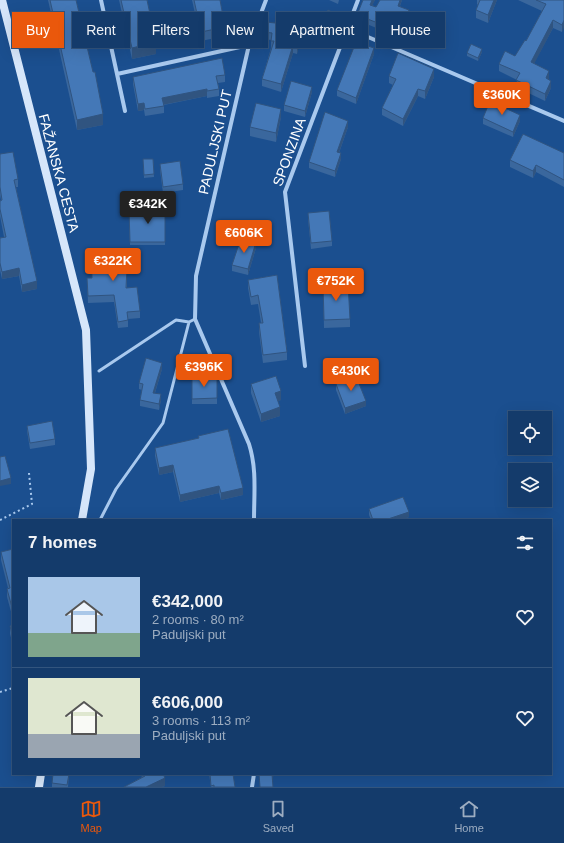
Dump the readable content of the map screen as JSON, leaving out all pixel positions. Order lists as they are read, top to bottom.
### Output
{
  "streets": {
    "main road": ["FAŽANSKA CESTA"],
    "street": ["PADULJSKI PUT", "SPONZINA"]
  },
  "page": {
    "chip": [
      "Buy",
      "Rent",
      "Filters",
      "New",
      "Apartment",
      "House"
    ],
    "price": [
      "€360K",
      "€342K",
      "€606K",
      "€322K",
      "€752K",
      "€396K",
      "€430K"
    ],
    "heading": "7 homes",
    "list": [
      {
        "name": "€342,000",
        "note": "2 rooms · 80 m² · Paduljski put"
      },
      {
        "name": "€606,000",
        "note": "3 rooms · 113 m² · Paduljski put"
      }
    ],
    "tabs": ["Map", "Saved", "Home"]
  }
}
